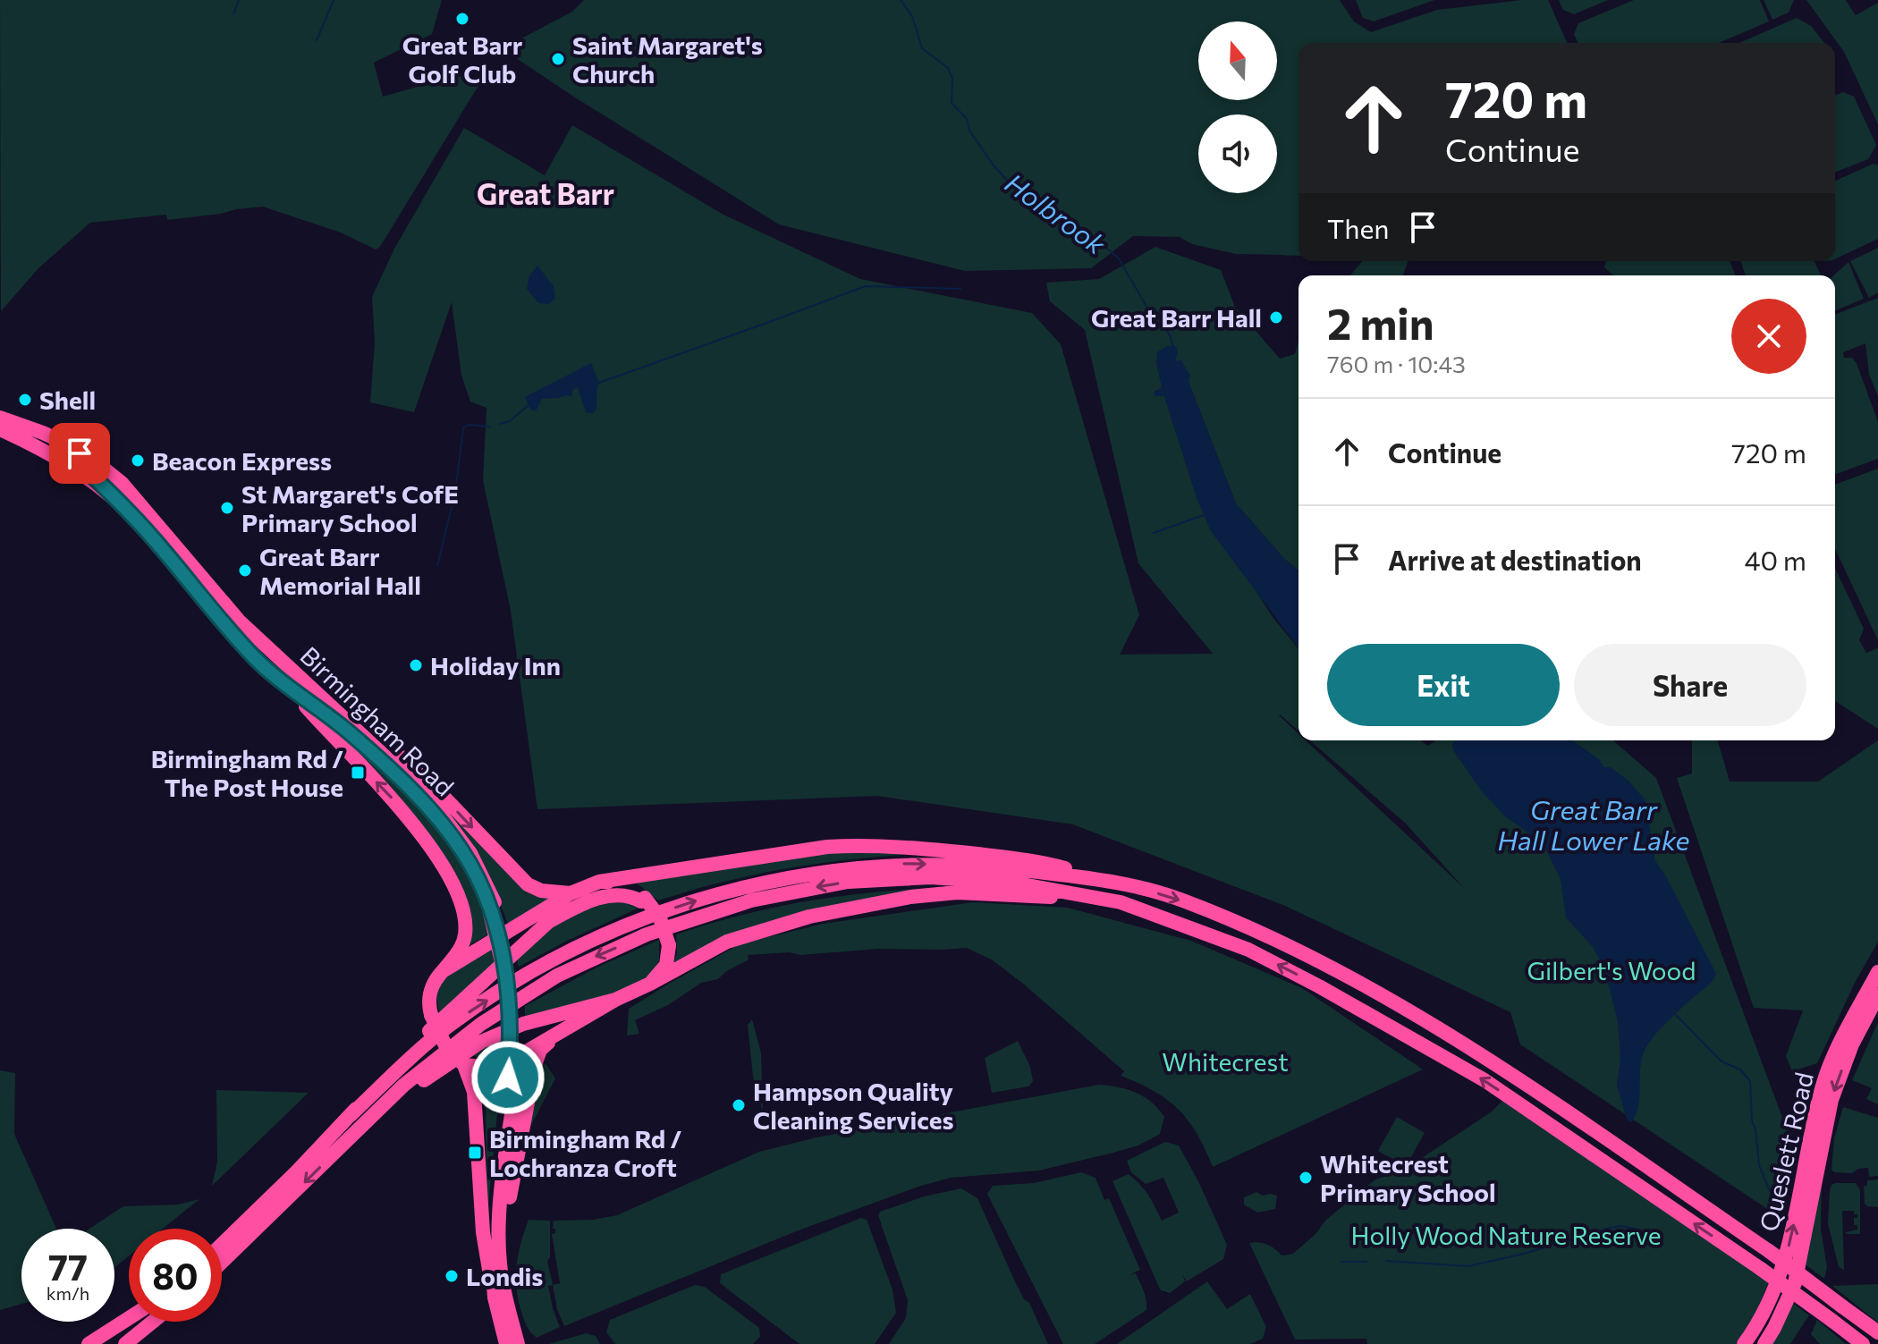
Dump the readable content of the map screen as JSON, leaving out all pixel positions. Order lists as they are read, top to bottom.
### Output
{
  "streets": {
    "highway": ["Birmingham Road", "Queslett Road"]
  },
  "districts": ["Great Barr"],
  "water": ["Holbrook", "Great Barr Hall Lower Lake"],
  "parks": ["Gilbert's Wood", "Whitecrest", "Holly Wood Nature Reserve"],
  "places": {
    "other": [
      "Great Barr Golf Club",
      "Saint Margaret's Church",
      "Great Barr Hall",
      "Shell",
      "Beacon Express",
      "St Margaret's CofE Primary School",
      "Great Barr Memorial Hall",
      "Holiday Inn",
      "Hampson Quality Cleaning Services",
      "Whitecrest Primary School",
      "Londis"
    ],
    "transit": ["Birmingham Rd / The Post House", "Birmingham Rd / Lochranza Croft"]
  },
  "north": "top",
  "page": {
    "turn": ["720 m", "Continue"],
    "then": "Then",
    "heading": ["2 min", "760 m · 10:43"],
    "list": [
      {
        "name": "Continue",
        "value": "720 m"
      },
      {
        "name": "Arrive at destination",
        "value": "40 m"
      }
    ],
    "buttons": ["Exit", "Share"],
    "speed": "77 km/h",
    "limit": "80"
  }
}
